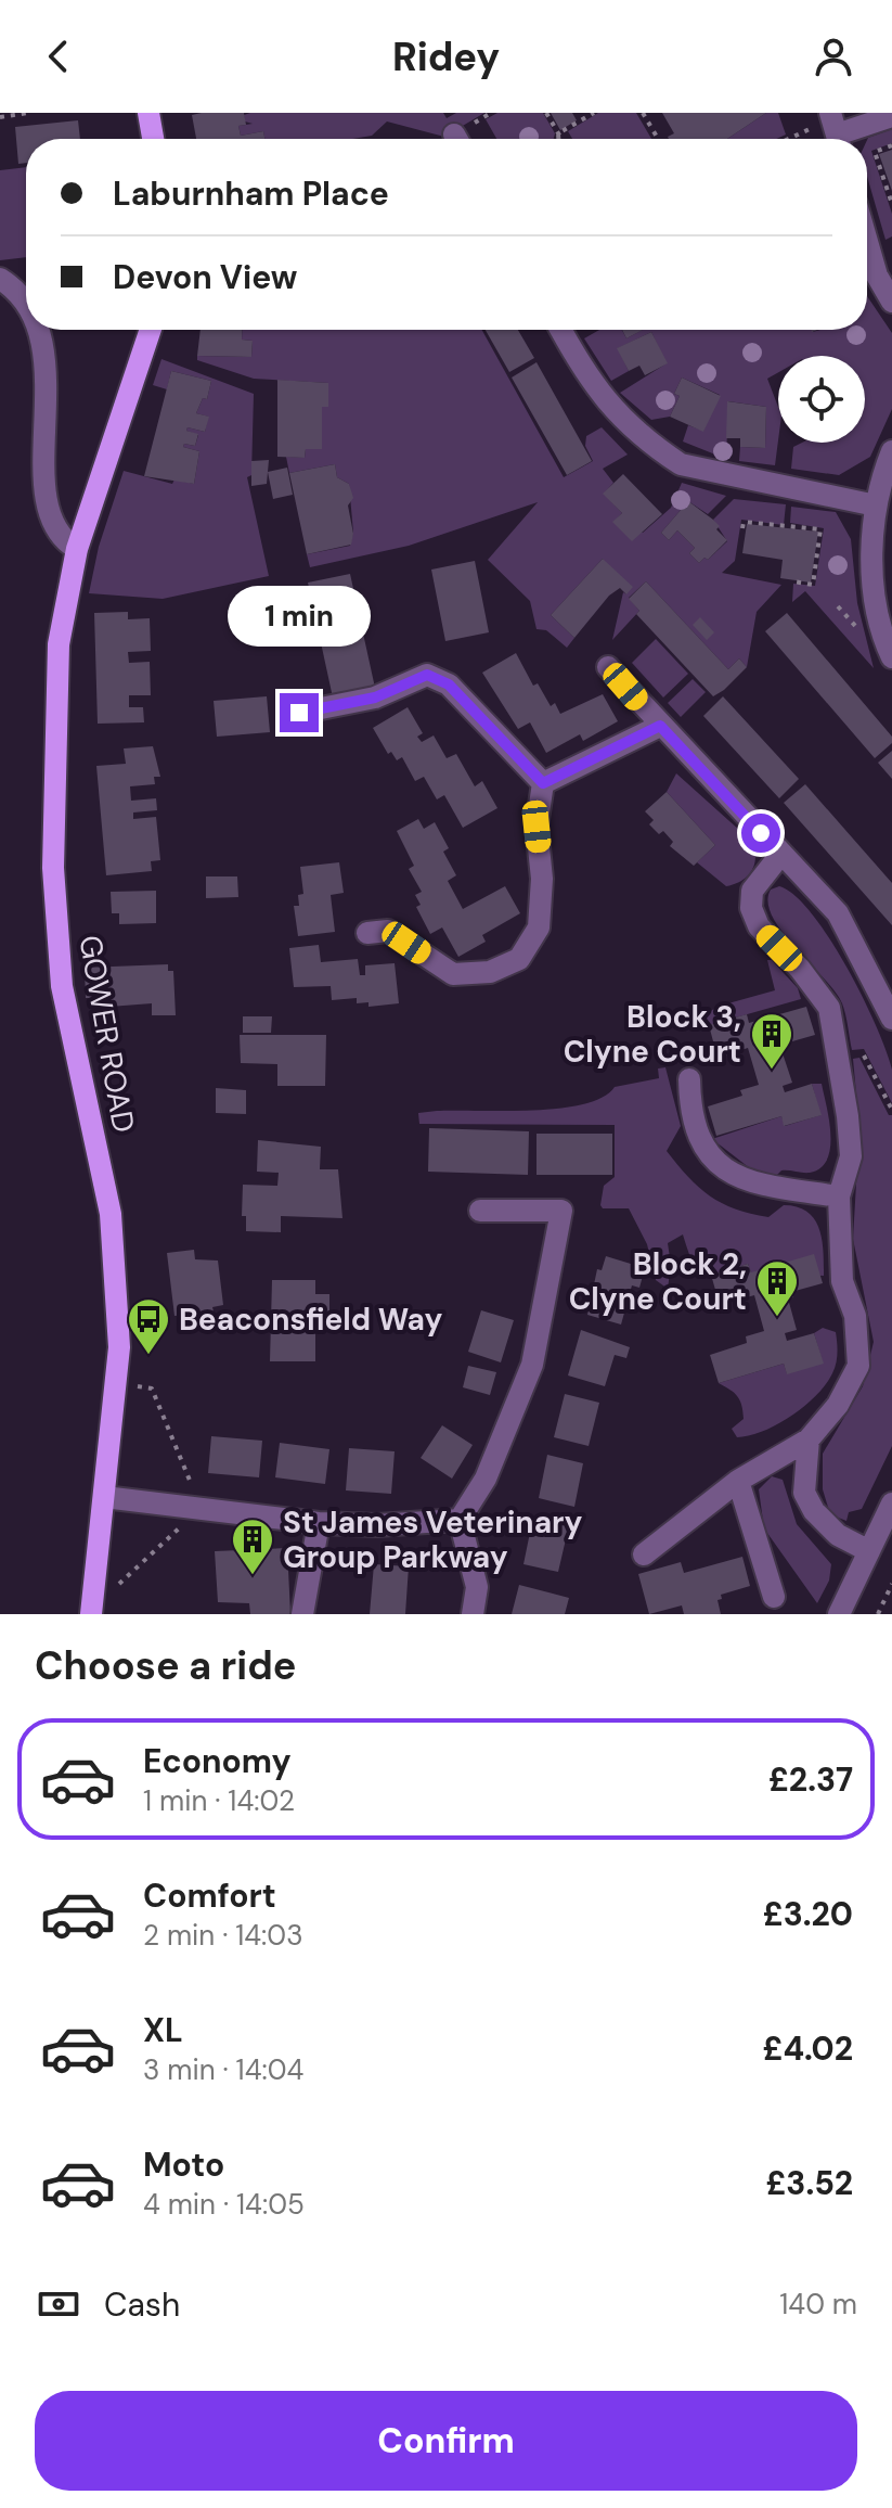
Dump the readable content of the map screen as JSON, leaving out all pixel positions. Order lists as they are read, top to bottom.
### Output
{
  "streets": {
    "main road": ["GOWER ROAD"]
  },
  "places": {
    "building": ["Block 3, Clyne Court", "Block 2, Clyne Court", "St James Veterinary Group Parkway"],
    "bus stop": ["Beaconsfield Way"]
  },
  "page": {
    "header": "Ridey",
    "banner": ["Laburnham Place", "Devon View"],
    "bubble": "1 min",
    "heading": "Choose a ride",
    "list": [
      {
        "name": "Economy",
        "note": "1 min · 14:02",
        "value": "£2.37"
      },
      {
        "name": "Comfort",
        "note": "2 min · 14:03",
        "value": "£3.20"
      },
      {
        "name": "XL",
        "note": "3 min · 14:04",
        "value": "£4.02"
      },
      {
        "name": "Moto",
        "note": "4 min · 14:05",
        "value": "£3.52"
      }
    ],
    "pay": ["Cash", "140 m"],
    "buttons": "Confirm"
  }
}
